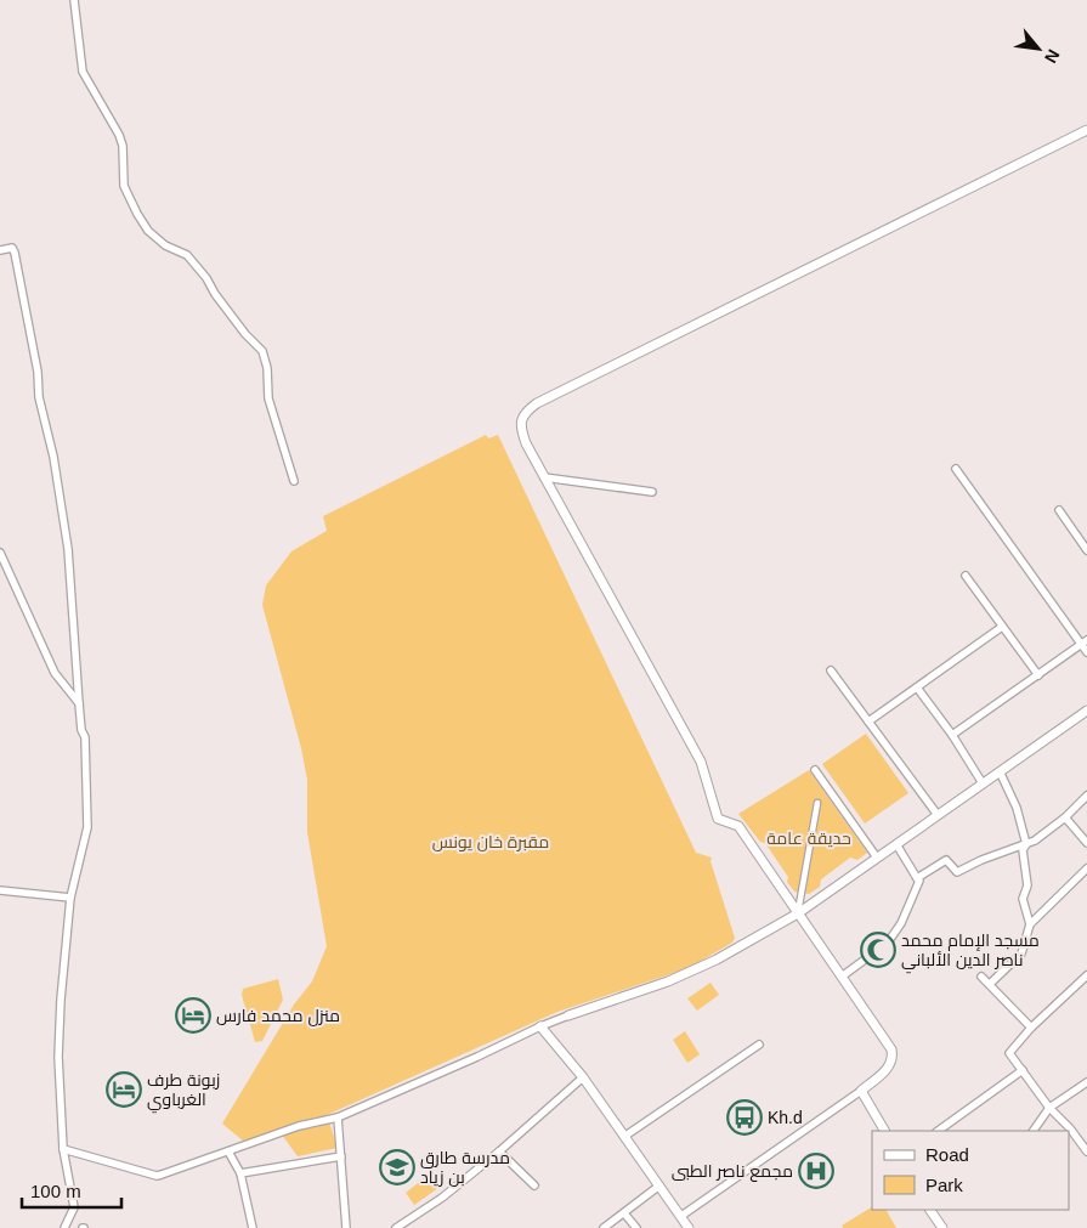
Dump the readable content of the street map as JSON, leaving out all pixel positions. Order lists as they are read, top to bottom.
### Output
{
  "parks": ["حديقة عامة", "مقبرة خان يونس"],
  "places": {
    "mosque": ["مسجد الإمام محمد ناصر الدين الألباني"],
    "hotel": ["منزل محمد فارس", "زبونة طرف الغرباوي"],
    "bus stop": ["Kh.d"],
    "school or university": ["مدرسة طارق بن زياد"],
    "hospital": ["مجمع ناصر الطبى"]
  },
  "legend": ["Road", "Park"],
  "scale_bar": "100 m",
  "north": "bottom right"
}
